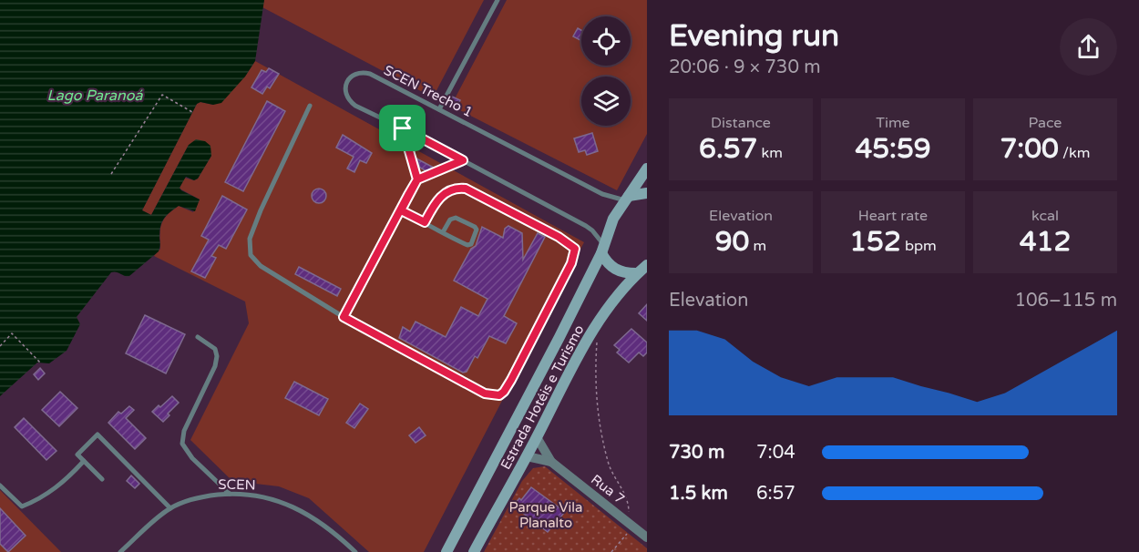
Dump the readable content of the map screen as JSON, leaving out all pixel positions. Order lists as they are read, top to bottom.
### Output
{
  "streets": {
    "main road": ["Estrada Hotéis e Turismo"],
    "street": ["Rua 7"],
    "lane": ["SCEN Trecho 1", "SCEN"]
  },
  "crossings": [
    ["SCEN Trecho 1", "Estrada Hotéis e Turismo"],
    ["Estrada Hotéis e Turismo", "Rua 7"]
  ],
  "water": ["Lago Paranoá"],
  "parks": ["Parque Vila Planalto"],
  "page": {
    "heading": ["Evening run", "20:06 · 9 × 730 m"],
    "stats": [
      ["Distance", "6.57 km"],
      ["Time", "45:59"],
      ["Pace", "7:00 /km"],
      ["Elevation", "90 m"],
      ["Heart rate", "152 bpm"],
      ["kcal", "412"]
    ],
    "chart": ["Elevation", "106–115 m"],
    "list": [
      {
        "name": "730 m",
        "note": "7:04"
      },
      {
        "name": "1.5 km",
        "note": "6:57"
      }
    ]
  }
}
